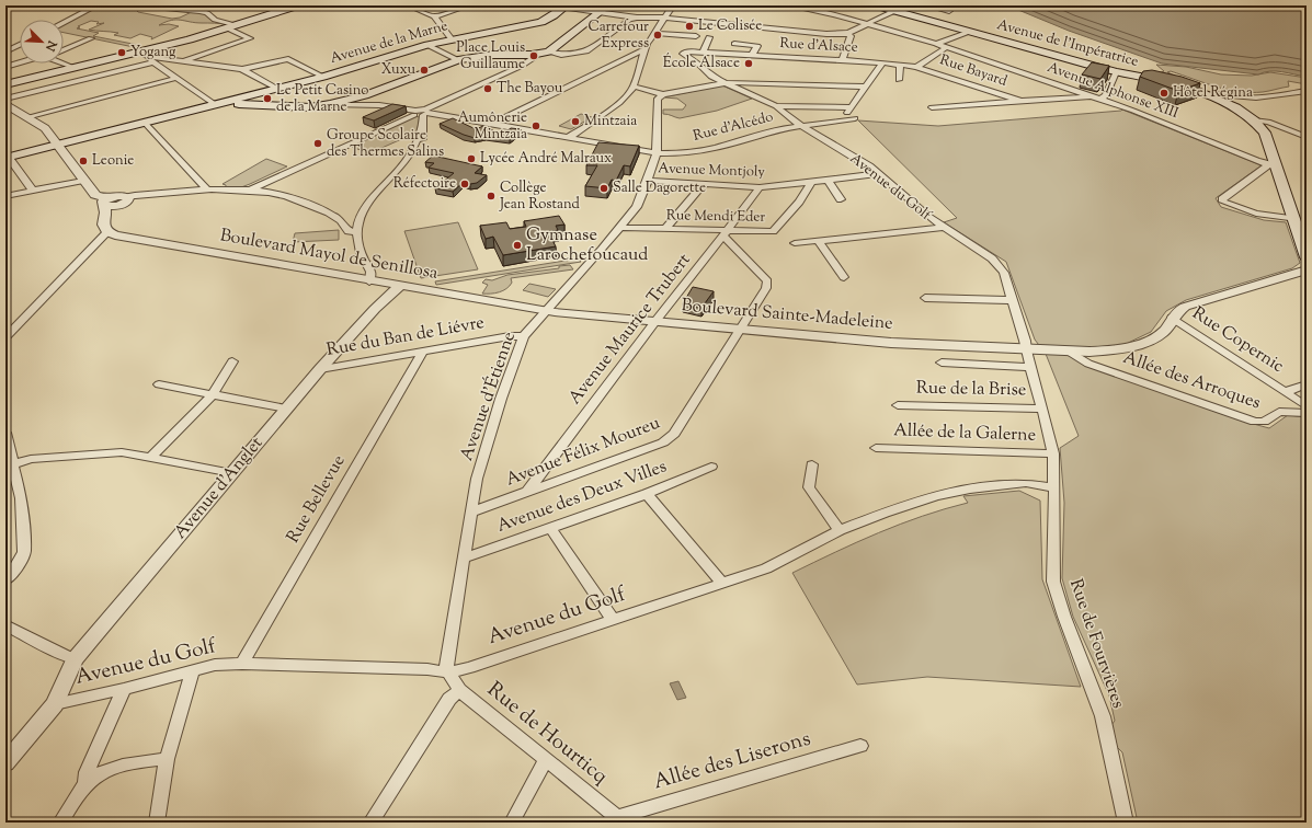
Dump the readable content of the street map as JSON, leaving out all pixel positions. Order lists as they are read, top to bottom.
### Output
{
  "streets": {
    "main road": ["Avenue de la Marne", "Avenue de l'Impératrice"],
    "street": [
      "Rue d'Alsace",
      "Rue Bayard",
      "Avenue Alphonse XIII",
      "Rue d'Alcédo",
      "Avenue Montjoly",
      "Avenue du Golf",
      "Rue Mendi Eder",
      "Boulevard Mayol de Senillosa",
      "Boulevard Sainte-Madeleine",
      "Avenue Maurice Trubert",
      "Rue du Ban de Liévre",
      "Rue Copernic",
      "Allée des Arroques",
      "Rue de la Brise",
      "Avenue d'Étienne",
      "Allée de la Galerne",
      "Avenue Félix Moureu",
      "Avenue d'Anglet",
      "Avenue des Deux Villes",
      "Rue Bellevue",
      "Rue de Fourvières",
      "Rue de Hourticq",
      "Allée des Liserons"
    ]
  },
  "crossings": [
    ["Rue d'Alsace", "Rue Bayard"],
    ["Rue d'Alsace", "Avenue du Golf"],
    ["Rue d'Alcédo", "Avenue du Golf"],
    ["Rue d'Alcédo", "Avenue d'Étienne"],
    ["Avenue Montjoly", "Avenue du Golf"],
    ["Avenue Montjoly", "Rue Mendi Eder"],
    ["Avenue Montjoly", "Avenue Maurice Trubert"],
    ["Avenue Montjoly", "Avenue d'Étienne"],
    ["Avenue du Golf", "Boulevard Sainte-Madeleine"],
    ["Avenue du Golf", "Avenue d'Étienne"],
    ["Avenue du Golf", "Avenue d'Anglet"],
    ["Avenue du Golf", "Rue Bellevue"],
    ["Avenue du Golf", "Rue de Fourvières"],
    ["Avenue du Golf", "Rue de Hourticq"],
    ["Rue Mendi Eder", "Avenue Maurice Trubert"],
    ["Rue Mendi Eder", "Avenue d'Étienne"],
    ["Rue Mendi Eder", "Avenue Félix Moureu"],
    ["Boulevard Mayol de Senillosa", "Boulevard Sainte-Madeleine"],
    ["Boulevard Mayol de Senillosa", "Avenue d'Étienne"],
    ["Boulevard Mayol de Senillosa", "Avenue d'Anglet"],
    ["Boulevard Sainte-Madeleine", "Avenue Maurice Trubert"],
    ["Boulevard Sainte-Madeleine", "Rue Copernic"],
    ["Boulevard Sainte-Madeleine", "Allée des Arroques"],
    ["Boulevard Sainte-Madeleine", "Avenue d'Étienne"],
    ["Boulevard Sainte-Madeleine", "Avenue Félix Moureu"],
    ["Boulevard Sainte-Madeleine", "Rue de Fourvières"],
    ["Avenue Maurice Trubert", "Avenue Félix Moureu"],
    ["Rue du Ban de Liévre", "Avenue d'Étienne"],
    ["Rue du Ban de Liévre", "Avenue d'Anglet"],
    ["Rue du Ban de Liévre", "Rue Bellevue"],
    ["Rue de la Brise", "Rue de Fourvières"],
    ["Avenue d'Étienne", "Avenue Félix Moureu"],
    ["Avenue d'Étienne", "Avenue des Deux Villes"],
    ["Avenue d'Étienne", "Rue de Hourticq"],
    ["Allée de la Galerne", "Rue de Fourvières"],
    ["Rue de Hourticq", "Allée des Liserons"]
  ],
  "places": [
    "Le Colisée",
    "Carrefour Express",
    "Yogang",
    "Place Louis Guillaume",
    "École Alsace",
    "Xuxu",
    "The Bayou",
    "Hôtel Régina",
    "Le Petit Casino de la Marne",
    "Mintzaia",
    "Aumônerie Mintzaia",
    "Groupe Scolaire des Thermes Salins",
    "Lycée André Malraux",
    "Leonie",
    "Réfectoire",
    "Salle Dagorette",
    "Collège Jean Rostand",
    "Gymnase Larochefoucaud"
  ],
  "north": "bottom right"
}
